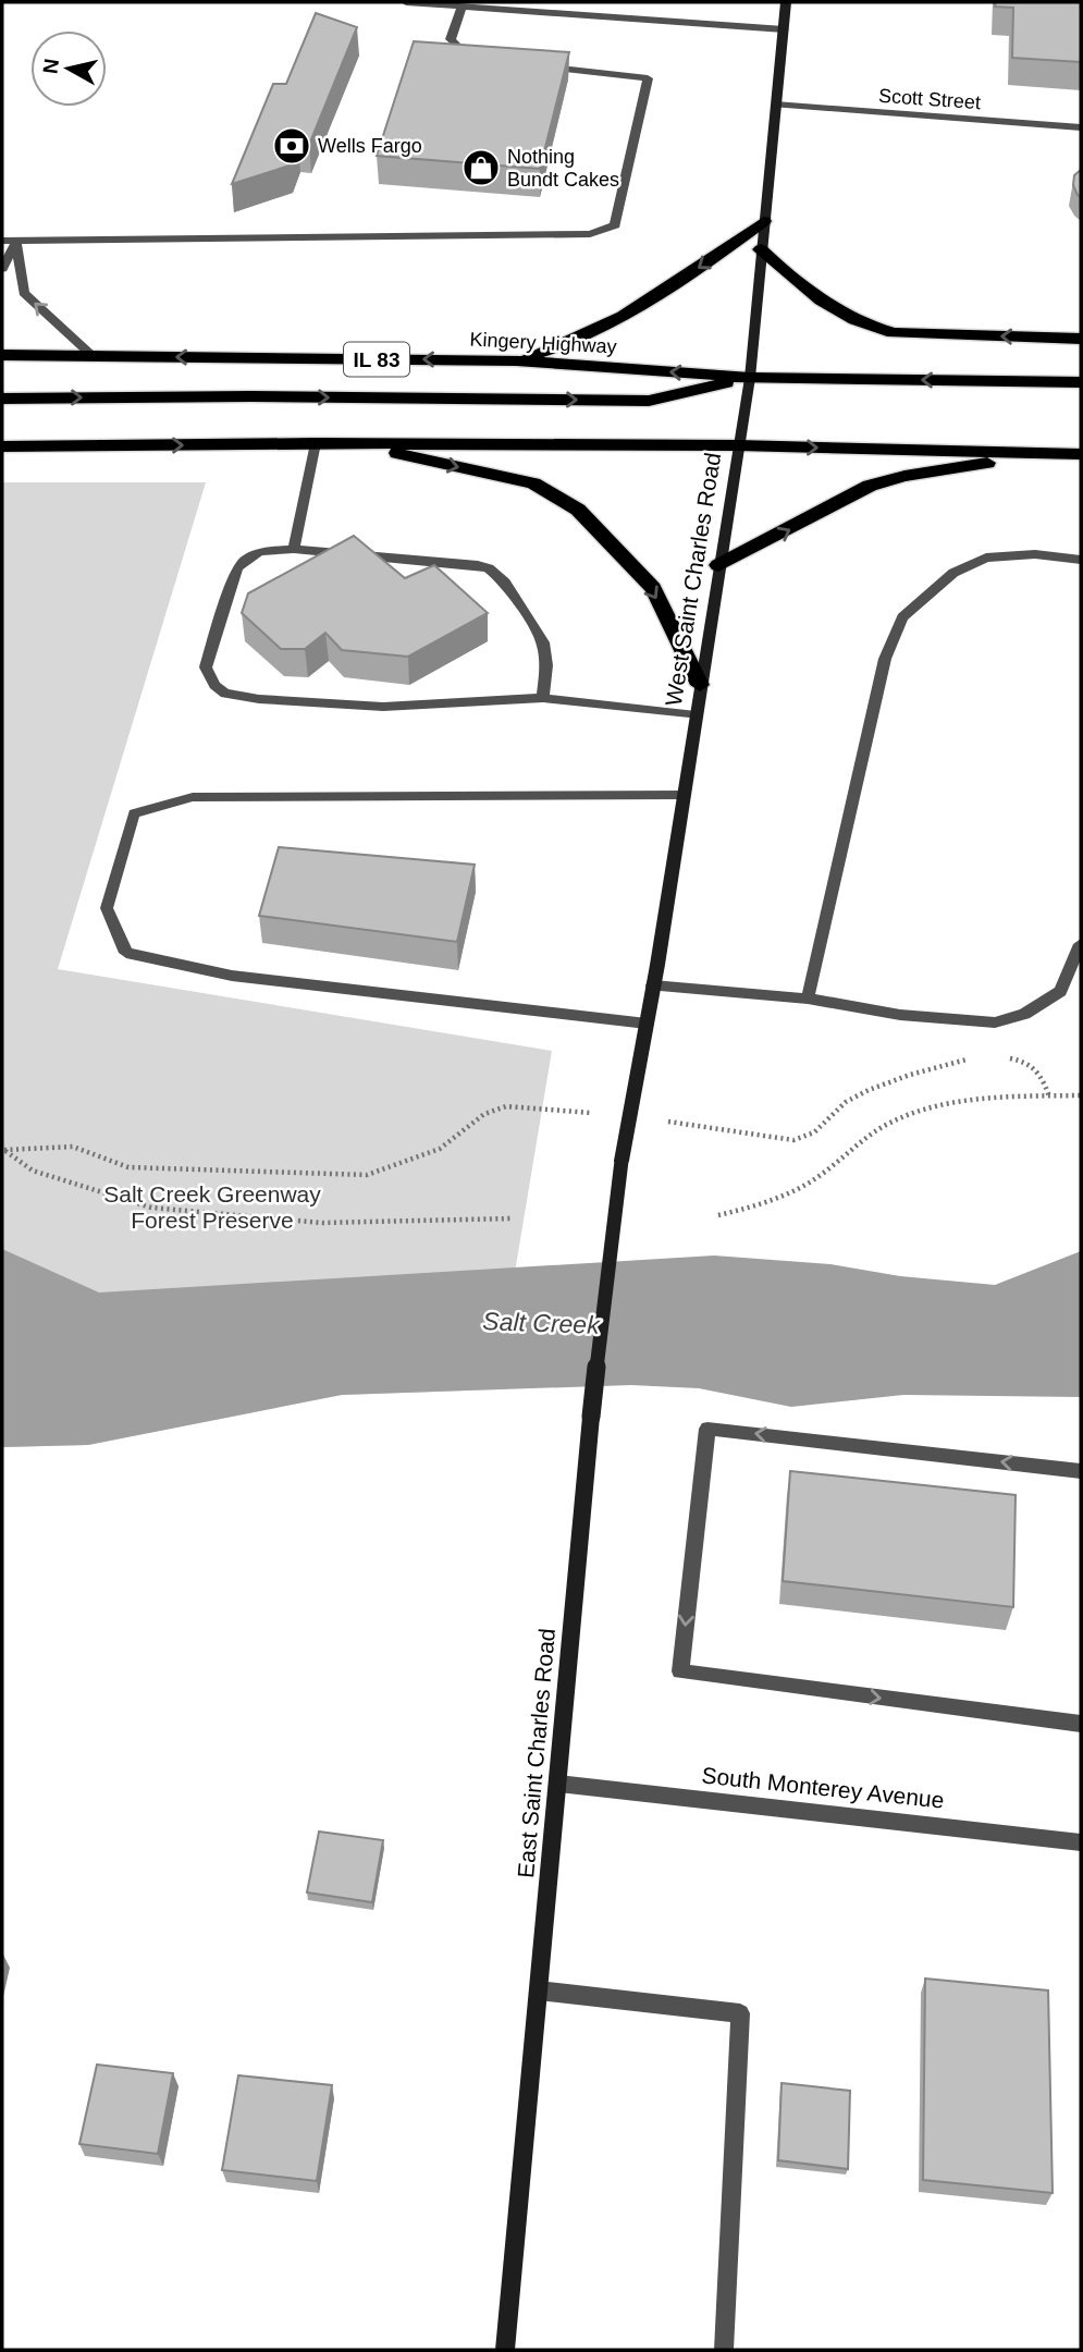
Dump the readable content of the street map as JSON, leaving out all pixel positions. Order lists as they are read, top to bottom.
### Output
{
  "streets": {
    "highway": ["Kingery Highway", "IL 83"],
    "main road": ["West Saint Charles Road", "East Saint Charles Road"],
    "street": ["Scott Street", "South Monterey Avenue"]
  },
  "crossings": [
    ["Scott Street", "West Saint Charles Road"],
    ["Kingery Highway", "West Saint Charles Road"],
    ["West Saint Charles Road", "East Saint Charles Road"],
    ["East Saint Charles Road", "South Monterey Avenue"]
  ],
  "water": ["Salt Creek"],
  "parks": ["Salt Creek Greenway Forest Preserve"],
  "places": {
    "bank": ["Wells Fargo"],
    "shop": ["Nothing Bundt Cakes"]
  },
  "north": "left"
}
